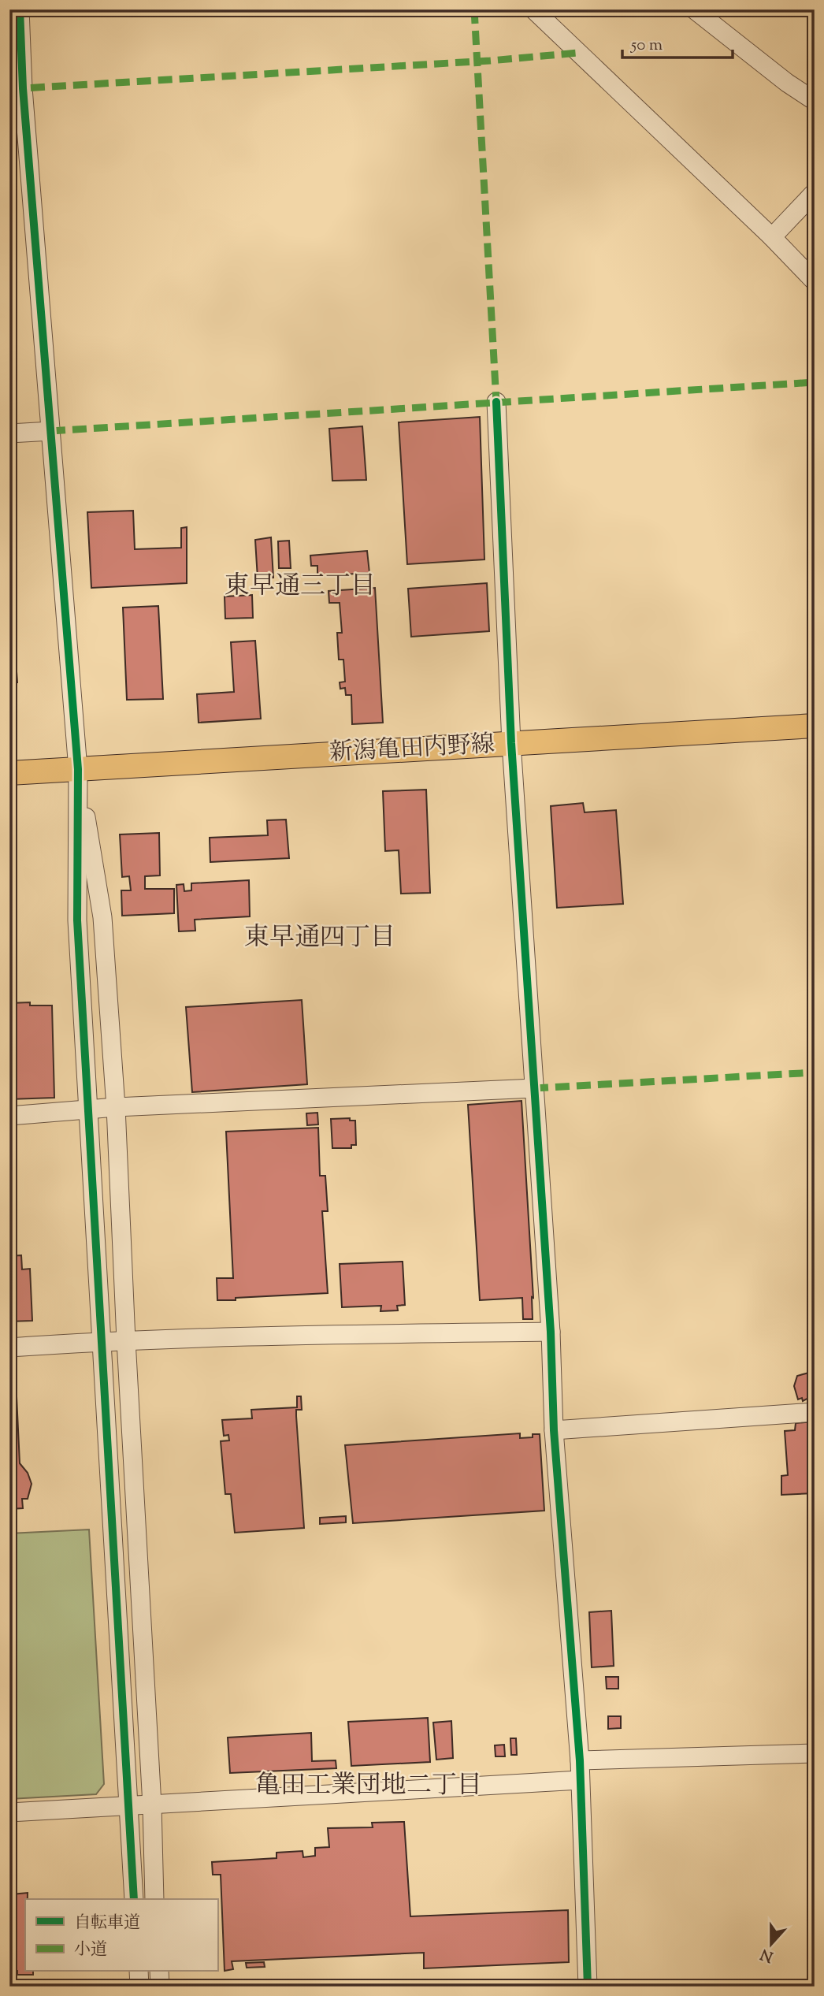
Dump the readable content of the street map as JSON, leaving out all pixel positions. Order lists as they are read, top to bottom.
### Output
{
  "streets": {
    "main road": ["新潟亀田内野線"]
  },
  "districts": ["東早通三丁目", "東早通四丁目", "亀田工業団地二丁目"],
  "legend": ["自転車道", "小道"],
  "scale_bar": "50 m",
  "north": "bottom"
}
